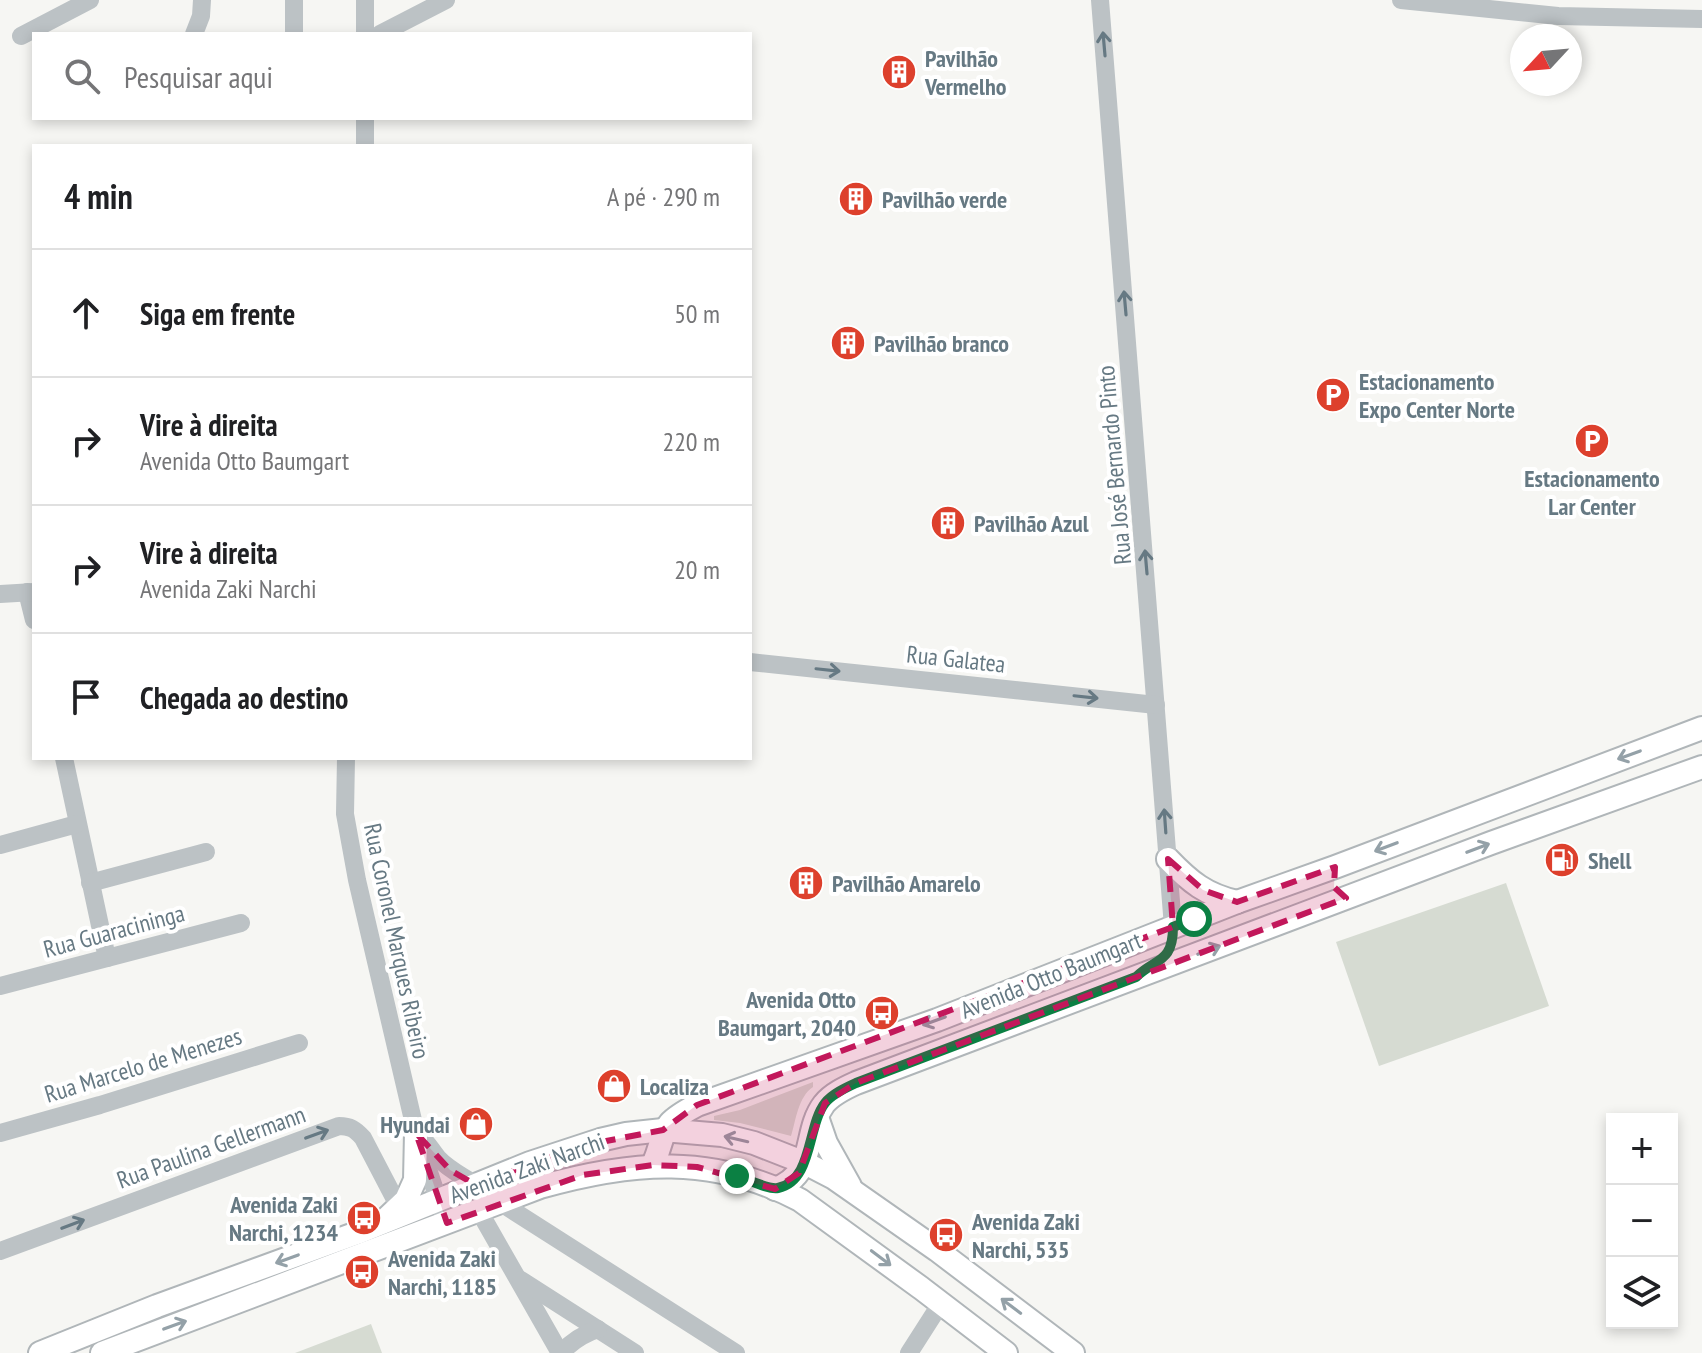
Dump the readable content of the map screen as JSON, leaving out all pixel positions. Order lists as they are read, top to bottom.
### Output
{
  "streets": {
    "main road": ["Avenida Otto Baumgart", "Avenida Zaki Narchi"],
    "street": [
      "Rua José Bernardo Pinto",
      "Rua Galatea",
      "Rua Guaracininga",
      "Rua Coronel Marques Ribeiro",
      "Rua Marcelo de Menezes",
      "Rua Paulina Gellermann"
    ]
  },
  "crossings": [
    ["Rua José Bernardo Pinto", "Rua Galatea"],
    ["Rua José Bernardo Pinto", "Avenida Otto Baumgart"],
    ["Rua Coronel Marques Ribeiro", "Avenida Zaki Narchi"],
    ["Avenida Otto Baumgart", "Avenida Zaki Narchi"],
    ["Rua Paulina Gellermann", "Avenida Zaki Narchi"]
  ],
  "one_way": ["Rua José Bernardo Pinto", "Rua Galatea", "Rua Paulina Gellermann"],
  "places": {
    "building": [
      "Pavilhão Vermelho",
      "Pavilhão verde",
      "Pavilhão branco",
      "Pavilhão Azul",
      "Pavilhão Amarelo"
    ],
    "parking": ["Estacionamento Expo Center Norte", "Estacionamento Lar Center"],
    "fuel station": ["Shell"],
    "bus stop": [
      "Avenida Otto Baumgart, 2040",
      "Avenida Zaki Narchi, 1234",
      "Avenida Zaki Narchi, 535",
      "Avenida Zaki Narchi, 1185"
    ],
    "shop": ["Localiza", "Hyundai"]
  },
  "north": "bottom left",
  "page": {
    "search": "Pesquisar aqui",
    "heading": ["4 min", "A pé · 290 m"],
    "list": [
      ["Siga em frente", "50 m"],
      ["Vire à direita", "Avenida Otto Baumgart", "220 m"],
      ["Vire à direita", "Avenida Zaki Narchi", "20 m"],
      "Chegada ao destino"
    ],
    "map_buttons": ["+", "−"]
  }
}
